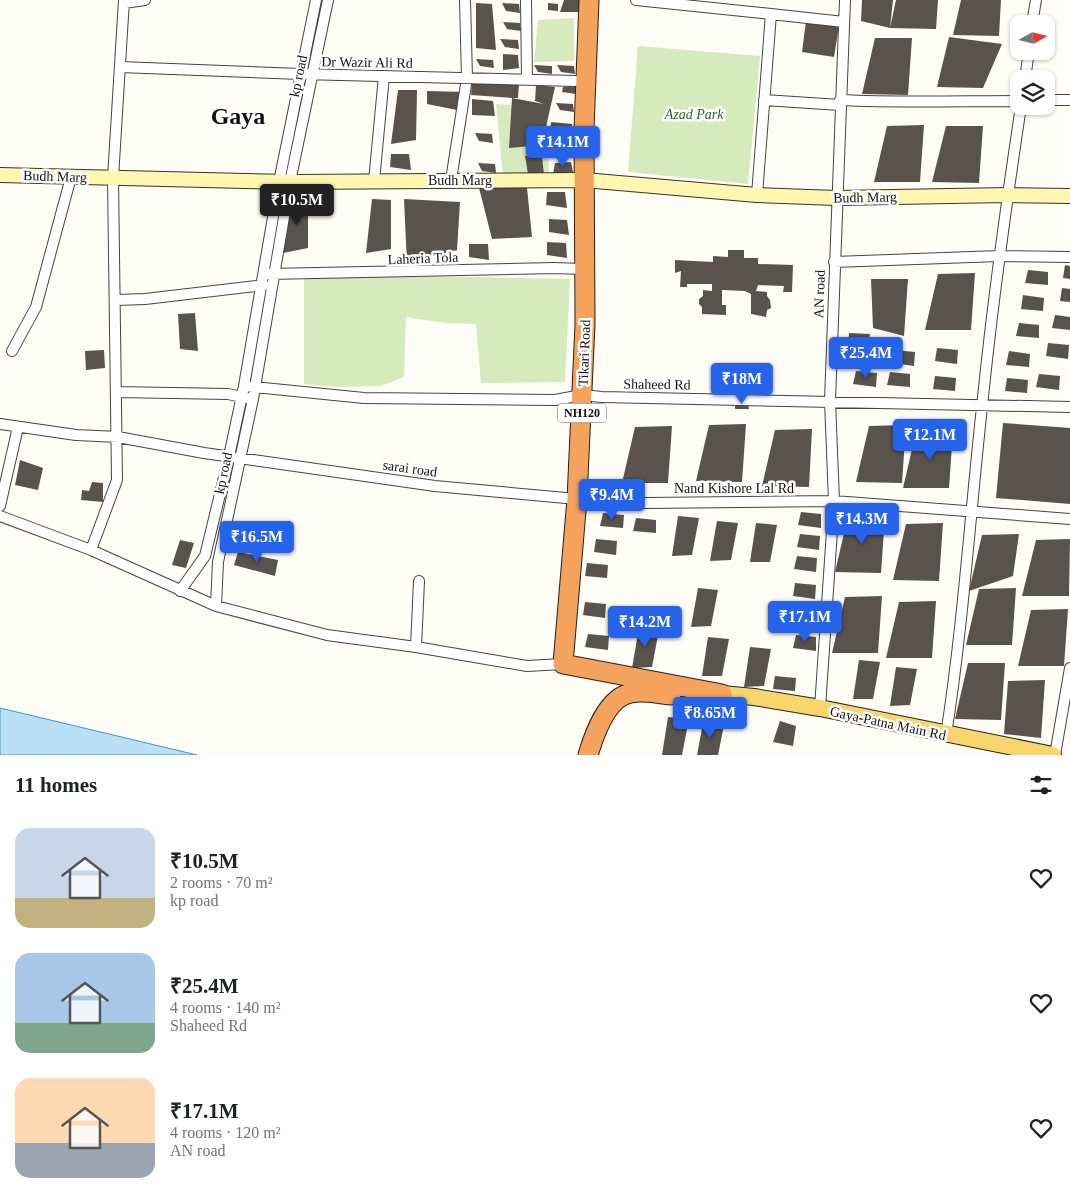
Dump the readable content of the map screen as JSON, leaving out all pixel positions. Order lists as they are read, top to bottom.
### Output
{
  "streets": {
    "highway": ["Tikari Road", "NH120"],
    "main road": ["Gaya-Patna Main Rd"],
    "street": [
      "Dr Wazir Ali Rd",
      "kp road",
      "Budh Marg",
      "Laheria Tola",
      "AN road",
      "Shaheed Rd",
      "sarai road",
      "Nand Kishore Lal Rd"
    ]
  },
  "crossings": [
    ["Dr Wazir Ali Rd", "kp road"],
    ["Dr Wazir Ali Rd", "Tikari Road"],
    ["kp road", "Budh Marg"],
    ["kp road", "Laheria Tola"],
    ["kp road", "Shaheed Rd"],
    ["kp road", "sarai road"],
    ["Budh Marg", "AN road"],
    ["Budh Marg", "Tikari Road"],
    ["Laheria Tola", "Tikari Road"],
    ["AN road", "Shaheed Rd"],
    ["AN road", "Nand Kishore Lal Rd"],
    ["AN road", "Gaya-Patna Main Rd"],
    ["Tikari Road", "Shaheed Rd"],
    ["Tikari Road", "sarai road"],
    ["Tikari Road", "Nand Kishore Lal Rd"],
    ["sarai road", "Nand Kishore Lal Rd"]
  ],
  "districts": ["Gaya"],
  "parks": ["Azad Park"],
  "north": "right",
  "page": {
    "price": [
      "₹14.1M",
      "₹10.5M",
      "₹25.4M",
      "₹18M",
      "₹12.1M",
      "₹9.4M",
      "₹14.3M",
      "₹16.5M",
      "₹17.1M",
      "₹14.2M",
      "₹8.65M"
    ],
    "heading": "11 homes",
    "list": [
      {
        "name": "₹10.5M",
        "note": "2 rooms · 70 m² · kp road"
      },
      {
        "name": "₹25.4M",
        "note": "4 rooms · 140 m² · Shaheed Rd"
      },
      {
        "name": "₹17.1M",
        "note": "4 rooms · 120 m² · AN road"
      }
    ]
  }
}
